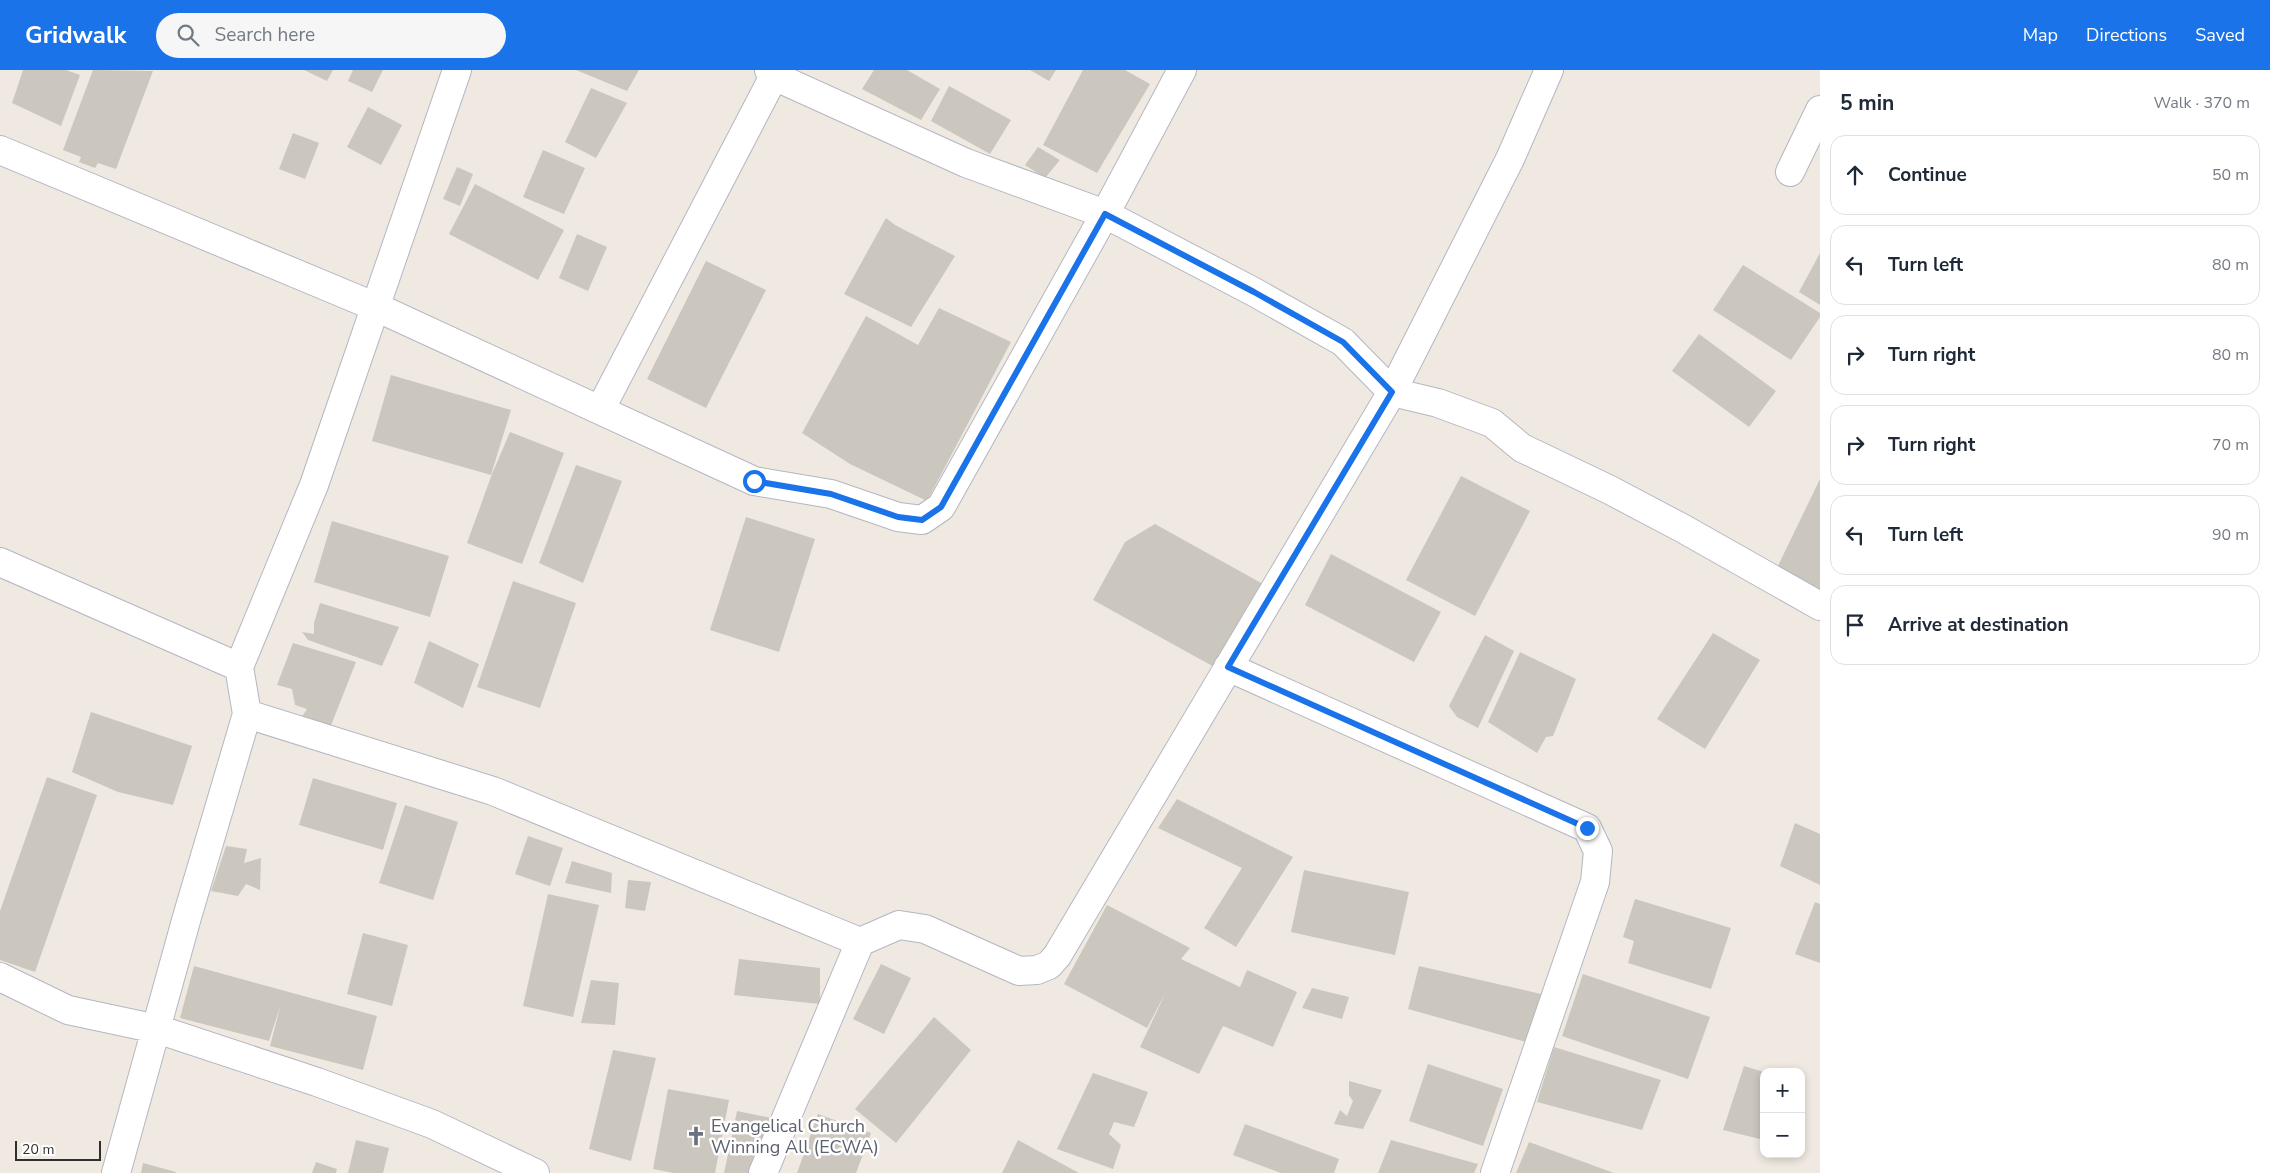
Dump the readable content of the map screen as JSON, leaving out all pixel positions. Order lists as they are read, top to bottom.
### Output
{
  "places": {
    "church": ["Evangelical Church Winning All (ECWA)"]
  },
  "scale_bar": "20 m",
  "page": {
    "header": "Gridwalk",
    "search": "Search here",
    "nav": ["Map", "Directions", "Saved"],
    "heading": ["5 min", "Walk · 370 m"],
    "list": [
      ["Continue", "50 m"],
      ["Turn left", "80 m"],
      ["Turn right", "80 m"],
      ["Turn right", "70 m"],
      ["Turn left", "90 m"],
      "Arrive at destination"
    ],
    "map_buttons": ["+", "−"],
    "scale": "20 m"
  }
}
